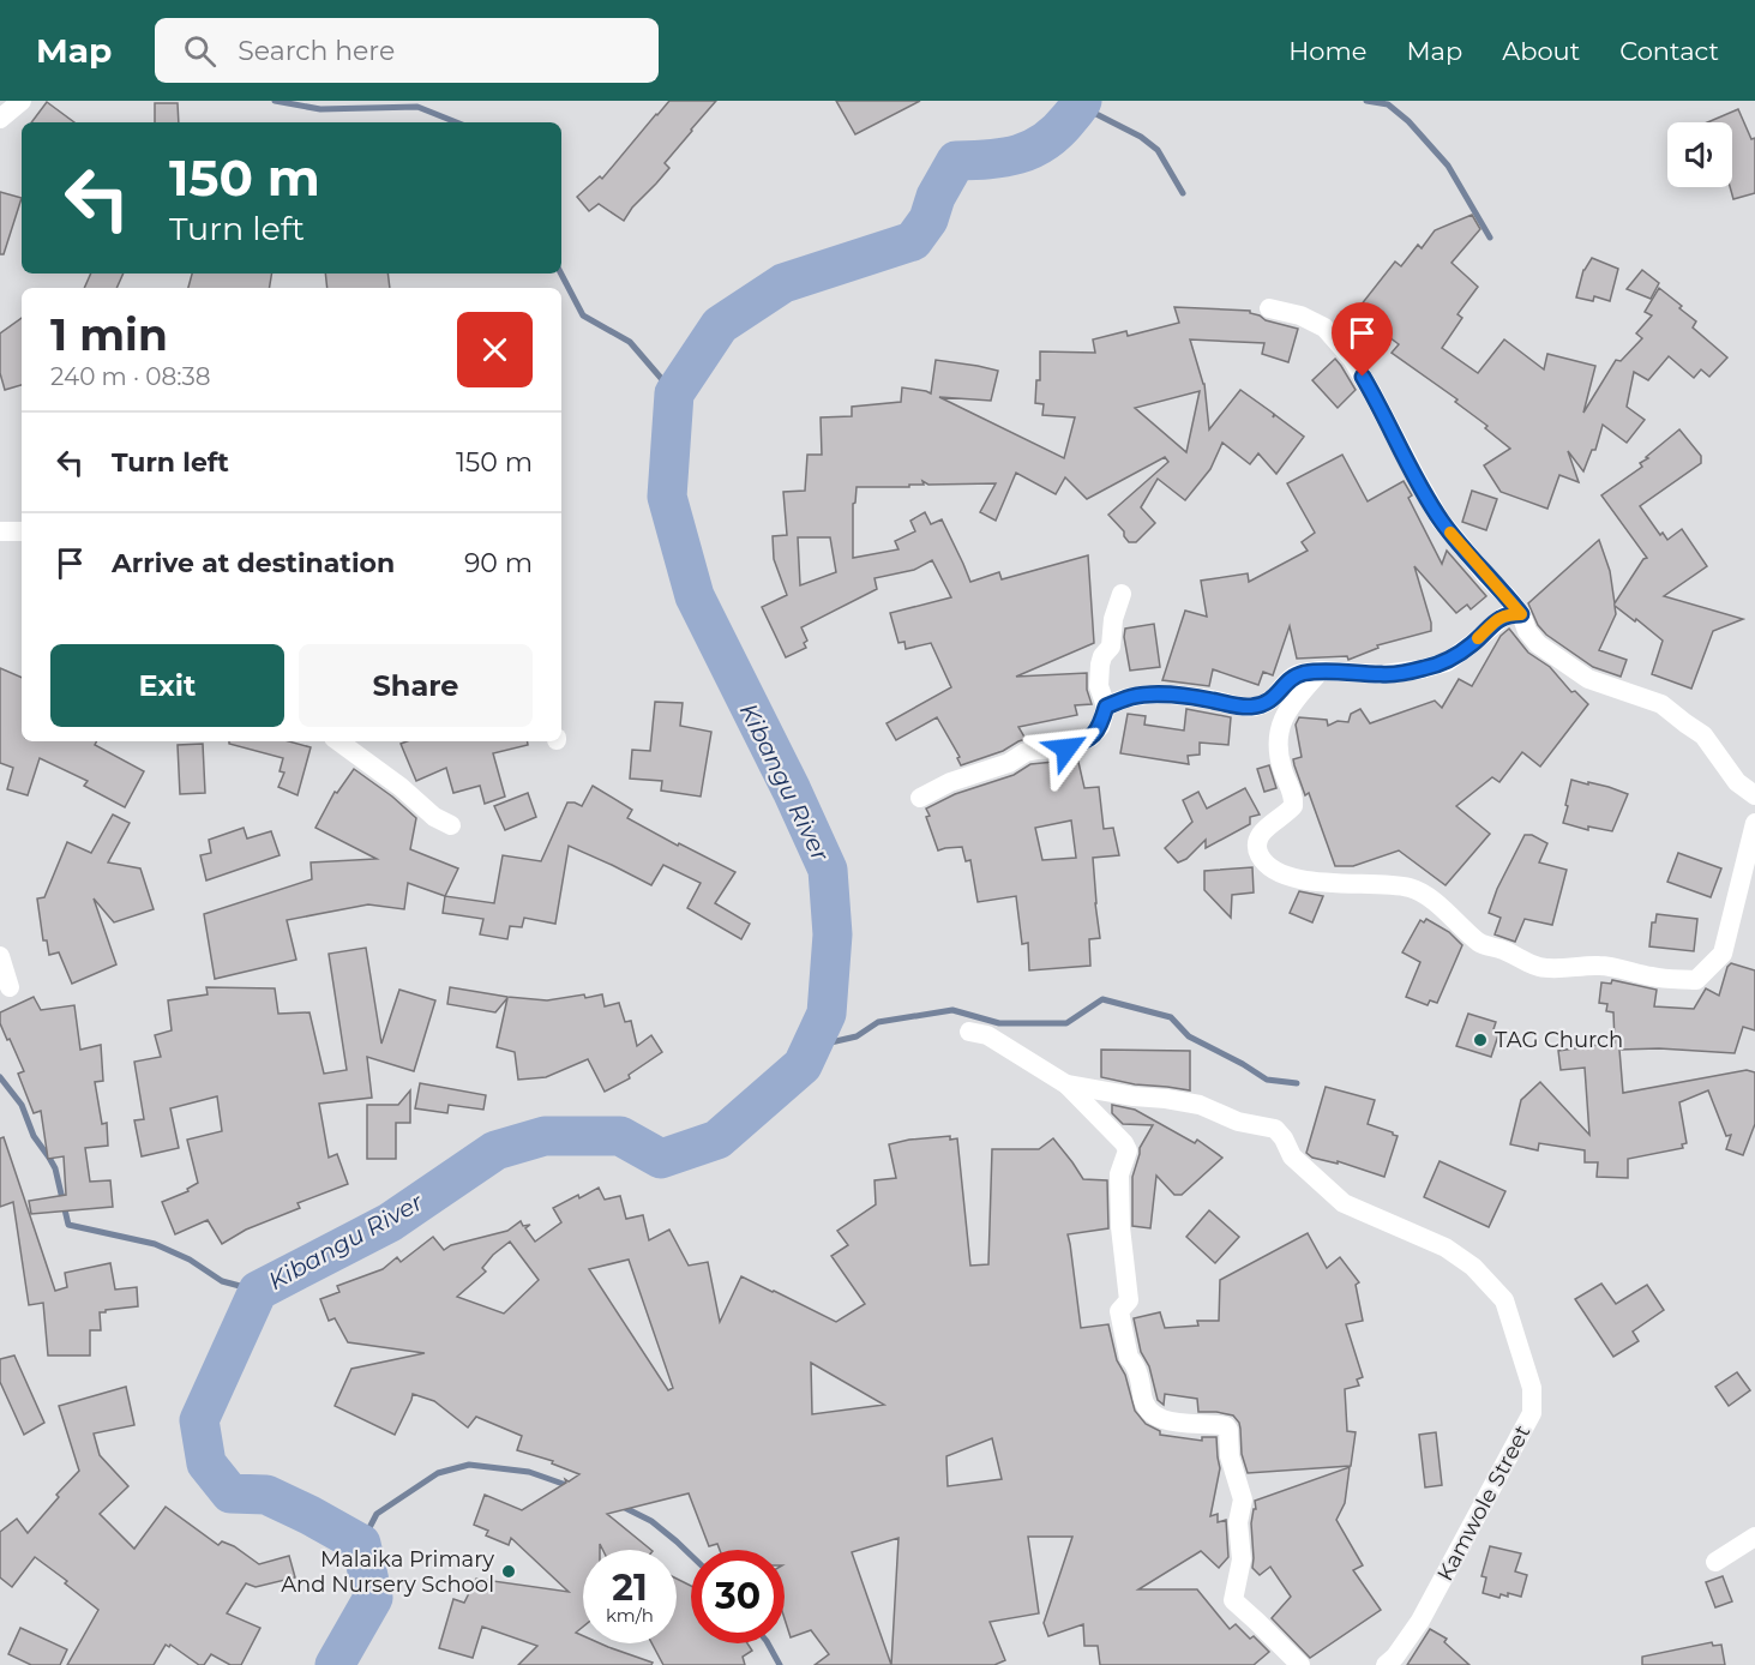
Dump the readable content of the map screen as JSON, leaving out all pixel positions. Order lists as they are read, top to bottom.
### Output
{
  "streets": {
    "street": ["Kamwole Street"]
  },
  "water": ["Kibangu River"],
  "places": ["TAG Church", "Malaika Primary And Nursery School"],
  "page": {
    "header": "Map",
    "search": "Search here",
    "nav": [
      "Home",
      "Map",
      "About",
      "Contact"
    ],
    "turn": ["150 m", "Turn left"],
    "heading": ["1 min", "240 m · 08:38"],
    "list": [
      {
        "name": "Turn left",
        "value": "150 m"
      },
      {
        "name": "Arrive at destination",
        "value": "90 m"
      }
    ],
    "buttons": ["Exit", "Share"],
    "speed": "21 km/h",
    "limit": "30"
  }
}
